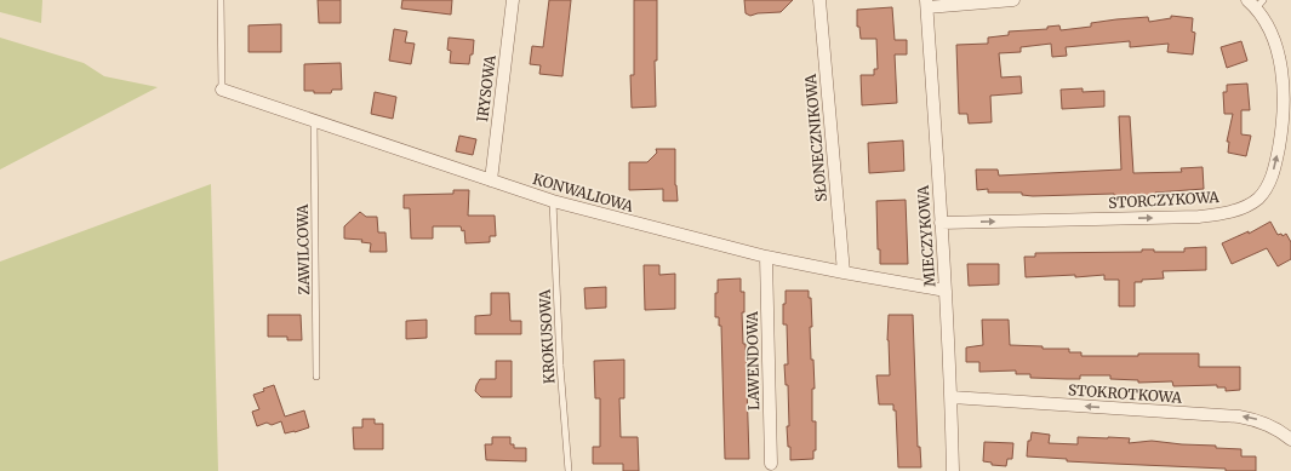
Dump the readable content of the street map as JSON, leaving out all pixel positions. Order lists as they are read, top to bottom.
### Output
{
  "streets": {
    "street": [
      "IRYSOWA",
      "SŁONECZNIKOWA",
      "KONWALIOWA",
      "STORCZYKOWA",
      "MIECZYKOWA",
      "LAWENDOWA",
      "STOKROTKOWA"
    ],
    "lane": ["ZAWILCOWA", "KROKUSOWA"]
  },
  "crossings": [
    ["IRYSOWA", "KONWALIOWA"],
    ["SŁONECZNIKOWA", "KONWALIOWA"],
    ["KONWALIOWA", "MIECZYKOWA"],
    ["KONWALIOWA", "ZAWILCOWA"],
    ["KONWALIOWA", "KROKUSOWA"],
    ["KONWALIOWA", "LAWENDOWA"],
    ["STORCZYKOWA", "MIECZYKOWA"],
    ["MIECZYKOWA", "STOKROTKOWA"]
  ],
  "one_way": ["STOKROTKOWA"]
}
